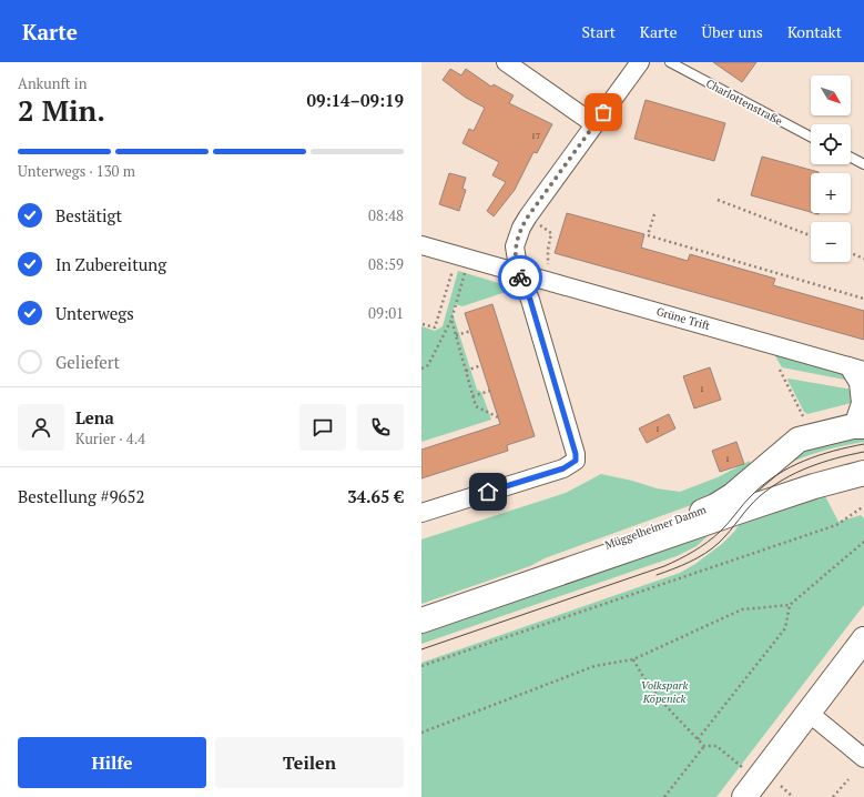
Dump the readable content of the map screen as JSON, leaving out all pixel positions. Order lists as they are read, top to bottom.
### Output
{
  "streets": {
    "main road": ["Müggelheimer Damm"],
    "street": ["Grüne Trift"],
    "lane": ["Charlottenstraße"]
  },
  "crossings": [
    ["Grüne Trift", "Müggelheimer Damm"]
  ],
  "parks": ["Volkspark Köpenick"],
  "house_numbers": [
    "17",
    "1",
    "1",
    "1"
  ],
  "north": "bottom right",
  "page": {
    "header": "Karte",
    "nav": [
      "Start",
      "Karte",
      "Über uns",
      "Kontakt"
    ],
    "heading": ["2 Min.", "Ankunft in", "09:14–09:19"],
    "panel": [
      "Lena",
      "Kurier · 4.4",
      "Bestellung #9652",
      "34.65 €"
    ],
    "map_buttons": ["+", "−"],
    "bar": "Unterwegs · 130 m",
    "list": [
      ["Bestätigt", "08:48"],
      ["In Zubereitung", "08:59"],
      ["Unterwegs", "09:01"],
      "Geliefert"
    ],
    "buttons": ["Hilfe", "Teilen"]
  }
}
